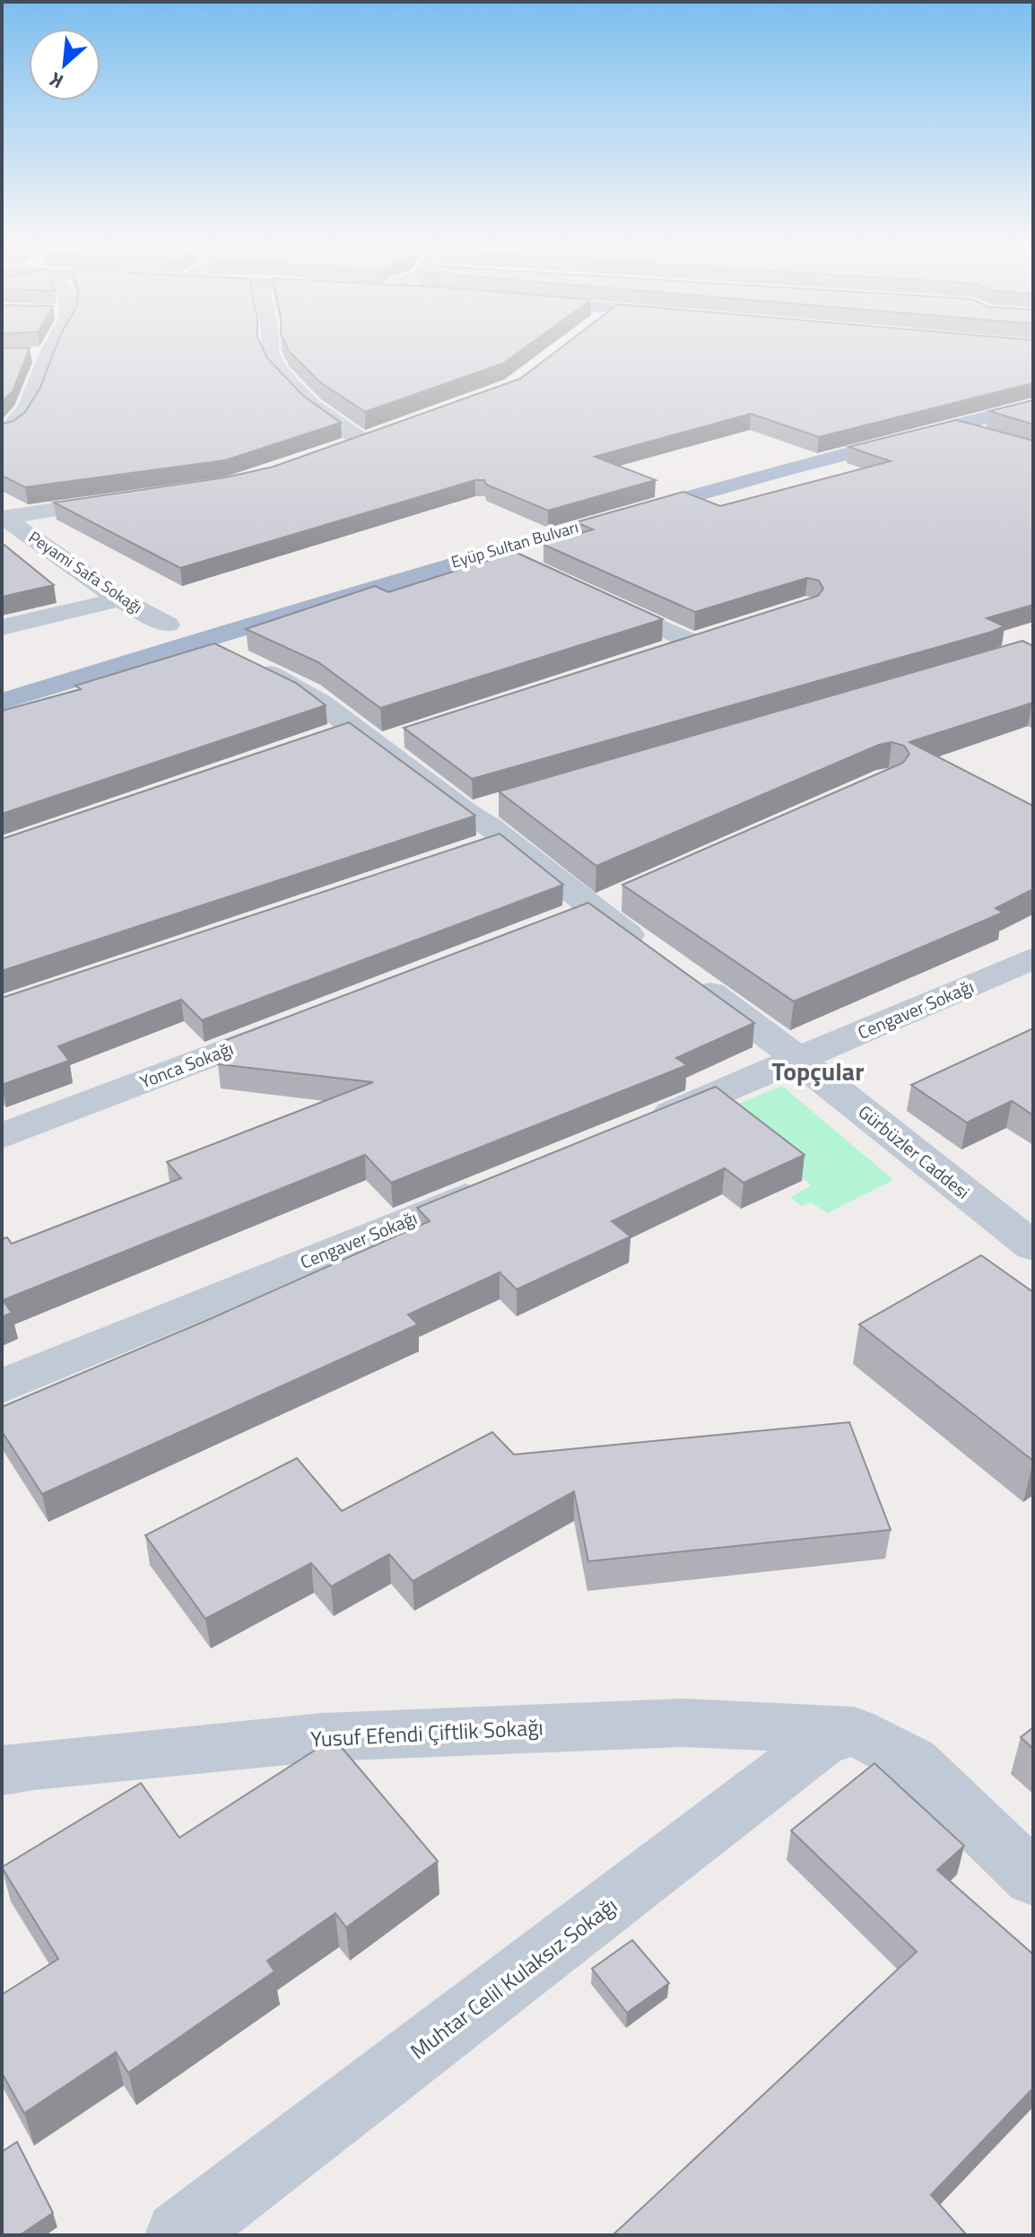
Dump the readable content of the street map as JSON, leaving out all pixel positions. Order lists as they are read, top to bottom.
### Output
{
  "streets": {
    "main road": ["Eyüp Sultan Bulvarı"],
    "street": [
      "Peyami Safa Sokağı",
      "Cengaver Sokağı",
      "Yonca Sokağı",
      "Gürbüzler Caddesi",
      "Yusuf Efendi Çiftlik Sokağı",
      "Muhtar Celil Kulaksız Sokağı"
    ]
  },
  "crossings": [
    ["Eyüp Sultan Bulvarı", "Peyami Safa Sokağı"],
    ["Cengaver Sokağı", "Gürbüzler Caddesi"],
    ["Yusuf Efendi Çiftlik Sokağı", "Muhtar Celil Kulaksız Sokağı"]
  ],
  "districts": ["Topçular"],
  "north": "bottom left"
}
